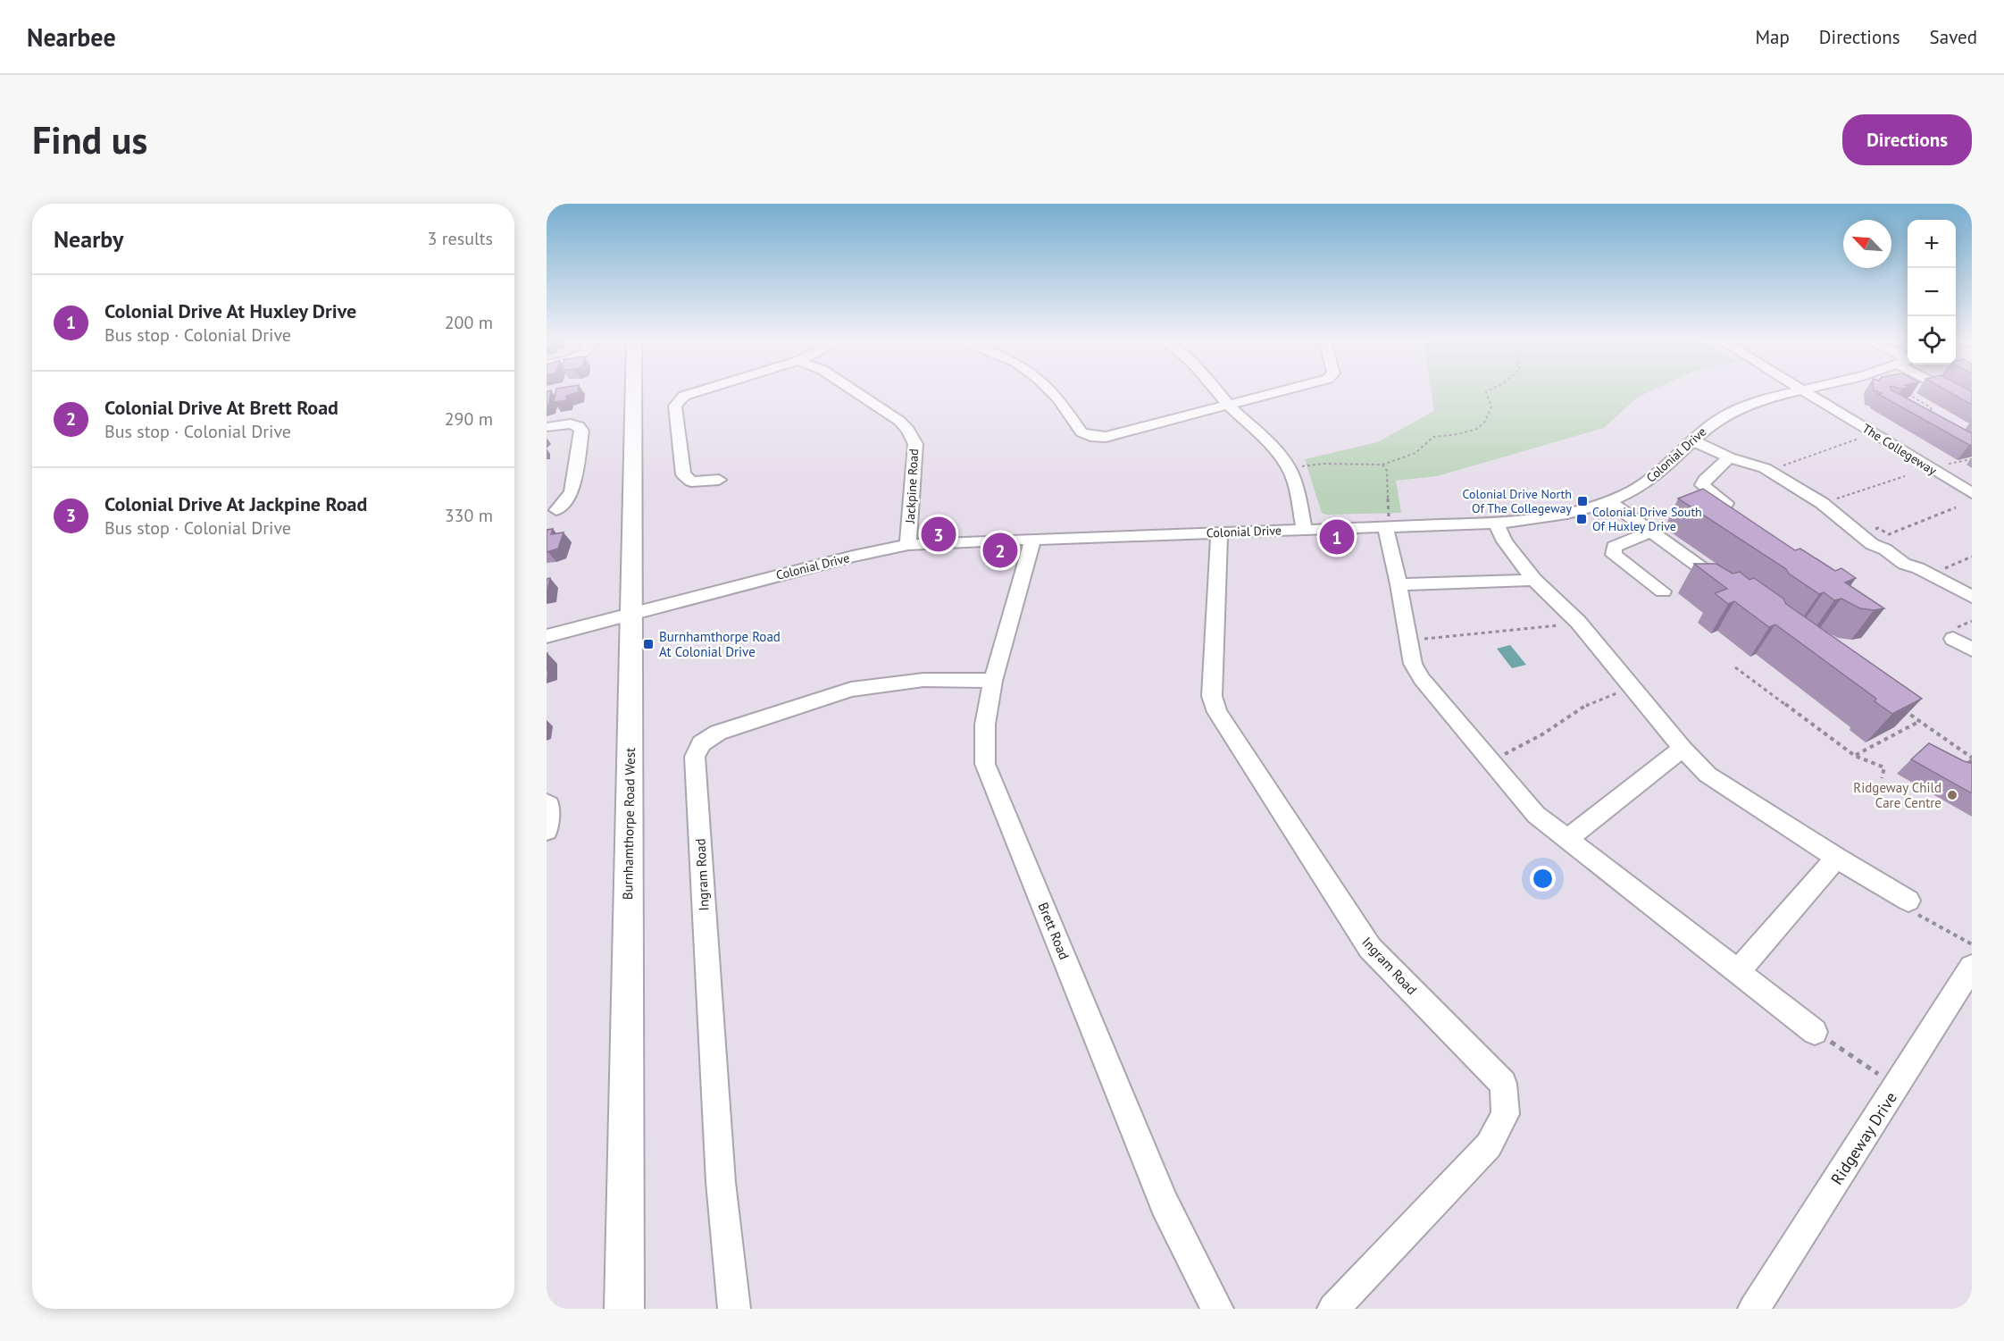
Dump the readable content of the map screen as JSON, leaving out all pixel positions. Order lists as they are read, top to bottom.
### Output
{
  "streets": {
    "main road": ["Burnhamthorpe Road West"],
    "street": [
      "The Collegeway",
      "Colonial Drive",
      "Jackpine Road",
      "Ingram Road",
      "Brett Road",
      "Ridgeway Drive"
    ]
  },
  "crossings": [
    ["Colonial Drive", "Jackpine Road"],
    ["Colonial Drive", "Burnhamthorpe Road West"],
    ["Colonial Drive", "Ingram Road"],
    ["Colonial Drive", "Brett Road"],
    ["Ingram Road", "Brett Road"]
  ],
  "places": {
    "transit": ["Colonial Drive North Of The Collegeway", "Colonial Drive South Of Huxley Drive", "Burnhamthorpe Road At Colonial Drive"],
    "other": ["Ridgeway Child Care Centre"]
  },
  "north": "top left",
  "page": {
    "header": "Nearbee",
    "nav": ["Map", "Directions", "Saved"],
    "buttons": "Directions",
    "title": "Find us",
    "heading": ["Nearby", "3 results"],
    "map_buttons": ["+", "−"],
    "list": [
      {
        "mark": "1",
        "name": "Colonial Drive At Huxley Drive",
        "note": "Bus stop · Colonial Drive",
        "value": "200 m"
      },
      {
        "mark": "2",
        "name": "Colonial Drive At Brett Road",
        "note": "Bus stop · Colonial Drive",
        "value": "290 m"
      },
      {
        "mark": "3",
        "name": "Colonial Drive At Jackpine Road",
        "note": "Bus stop · Colonial Drive",
        "value": "330 m"
      }
    ],
    "pins": ["3", "1", "2"]
  }
}
